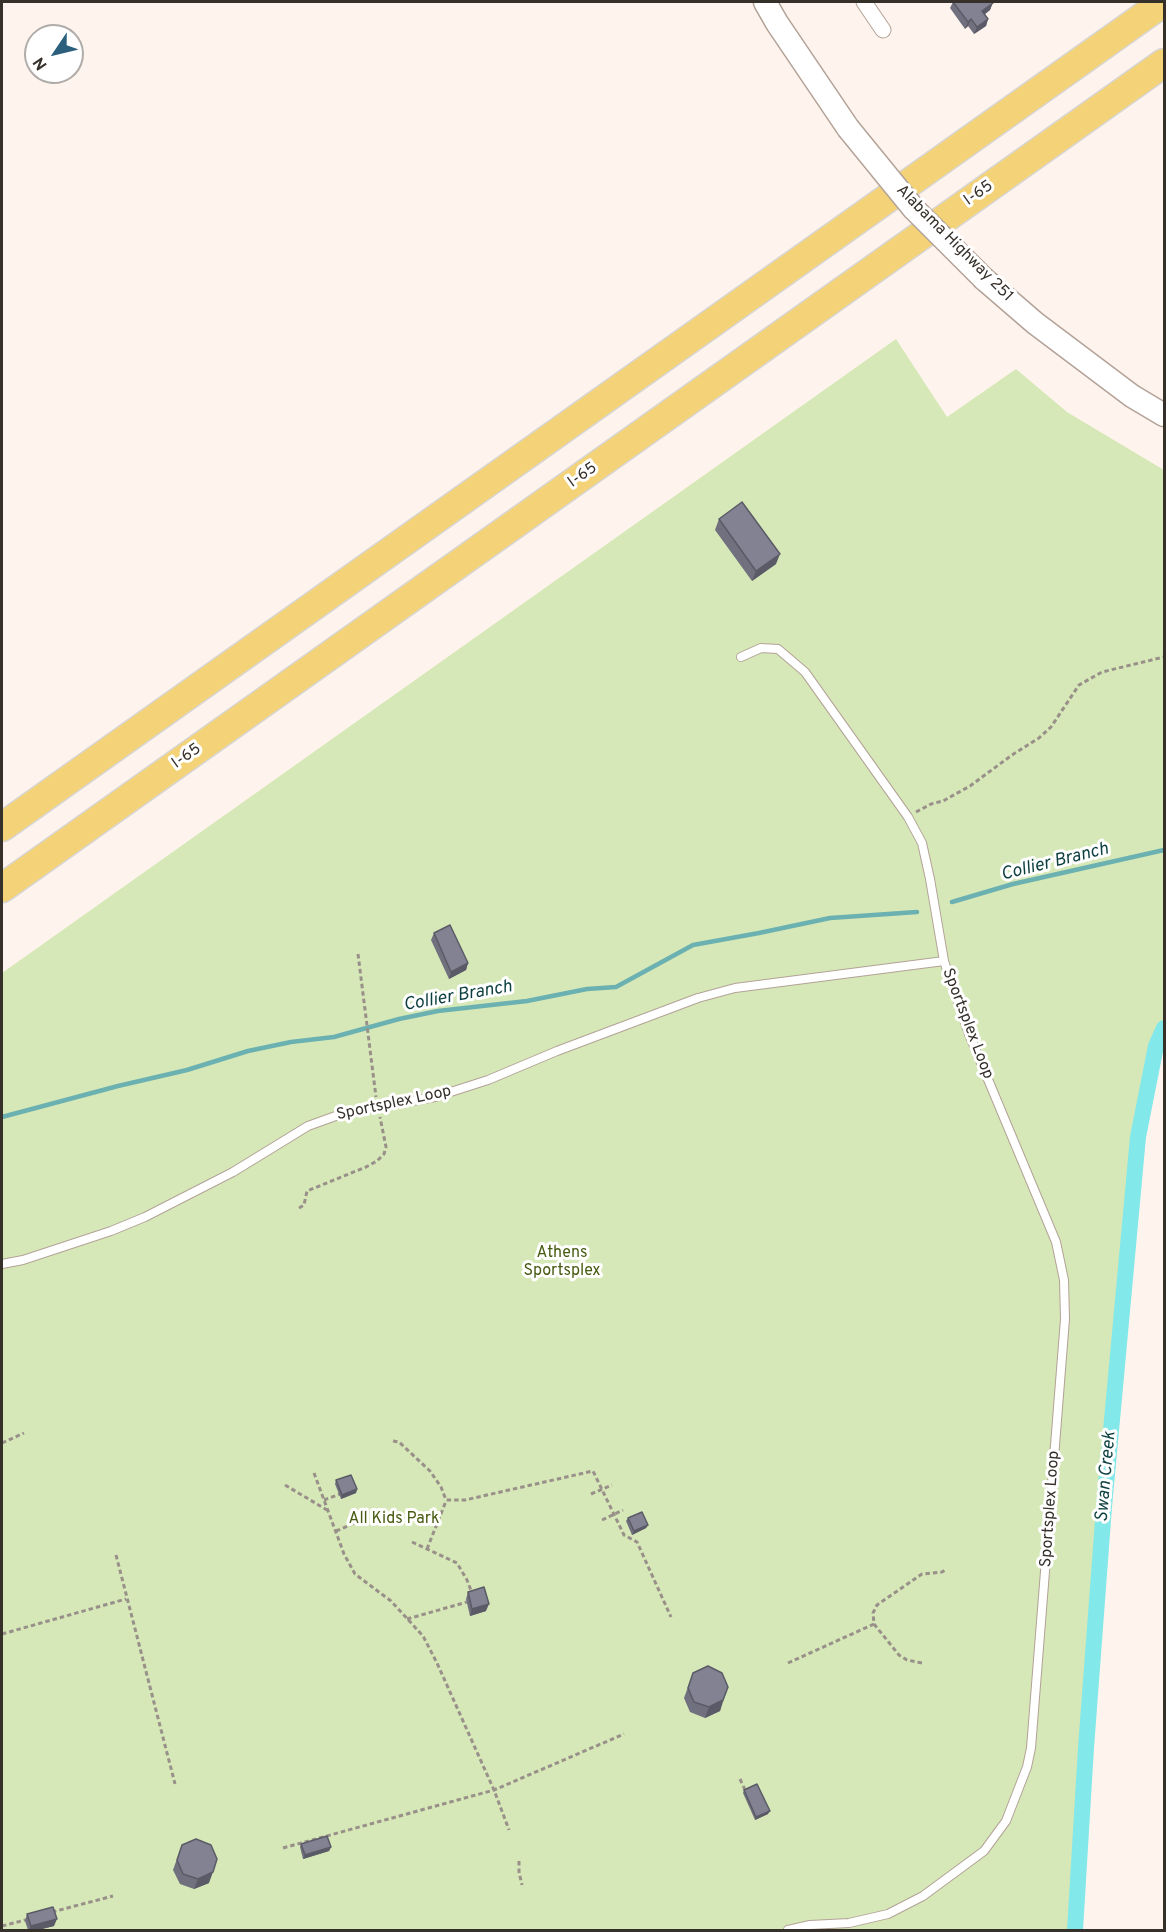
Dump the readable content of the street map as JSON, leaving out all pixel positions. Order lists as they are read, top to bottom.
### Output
{
  "streets": {
    "highway": ["I-65"],
    "main road": ["Alabama Highway 251"],
    "lane": ["Sportsplex Loop"]
  },
  "water": ["Collier Branch", "Swan Creek"],
  "parks": ["Athens Sportsplex", "All Kids Park"],
  "north": "bottom left"
}
